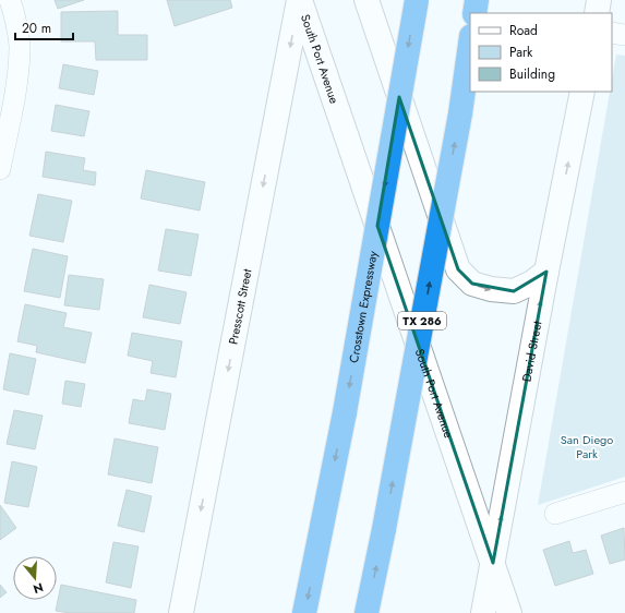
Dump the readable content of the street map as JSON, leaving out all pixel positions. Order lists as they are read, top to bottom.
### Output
{
  "streets": {
    "highway": ["Crosstown Expressway", "TX 286"],
    "main road": ["South Port Avenue", "Presscott Street", "David Street"]
  },
  "crossings": [
    ["South Port Avenue", "Presscott Street"],
    ["South Port Avenue", "David Street"]
  ],
  "one_way": ["Presscott Street", "David Street"],
  "parks": ["San Diego Park"],
  "legend": ["Road", "Park", "Building"],
  "scale_bar": "20 m",
  "north": "bottom"
}
